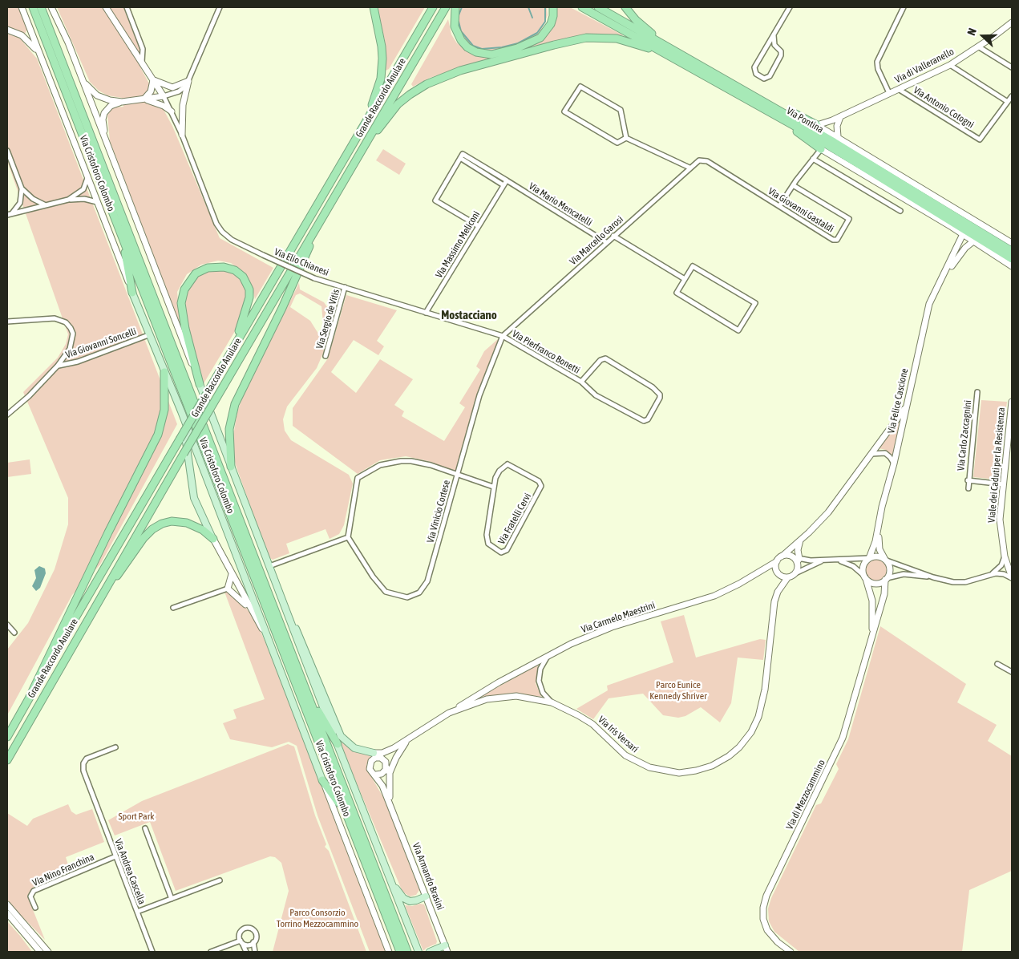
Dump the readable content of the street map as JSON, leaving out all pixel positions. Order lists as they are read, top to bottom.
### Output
{
  "streets": {
    "highway": ["Grande Raccordo Anulare", "Via Pontina", "Via Cristoforo Colombo"],
    "street": [
      "Via di Valleranello",
      "Via Antonio Cotogni",
      "Via Mario Mencatelli",
      "Via Giovanni Gastaldi",
      "Via Marcello Garosi",
      "Via Massimo Meliconi",
      "Via Elio Chianesi",
      "Via Sergio de Vitis",
      "Via Giovanni Soncelli",
      "Via Pierfranco Bonetti",
      "Via Felice Cascione",
      "Via Carlo Zaccagnini",
      "Viale dei Caduti per la Resistenza",
      "Via Vinicio Cortese",
      "Via Fratelli Cervi",
      "Via Carmelo Maestrini",
      "Via Iris Versari",
      "Via di Mezzocammino",
      "Via Nino Franchina",
      "Via Andrea Cascella",
      "Via Armando Brasini"
    ]
  },
  "crossings": [
    ["Via di Valleranello", "Via Antonio Cotogni"],
    ["Via di Valleranello", "Via Pontina"],
    ["Via Pontina", "Via Felice Cascione"],
    ["Via Cristoforo Colombo", "Via Giovanni Soncelli"],
    ["Via Mario Mencatelli", "Via Marcello Garosi"],
    ["Via Giovanni Gastaldi", "Via Marcello Garosi"],
    ["Via Marcello Garosi", "Via Elio Chianesi"],
    ["Via Marcello Garosi", "Via Pierfranco Bonetti"],
    ["Via Marcello Garosi", "Via Vinicio Cortese"],
    ["Via Massimo Meliconi", "Via Elio Chianesi"],
    ["Via Elio Chianesi", "Via Sergio de Vitis"],
    ["Via Elio Chianesi", "Via Pierfranco Bonetti"],
    ["Via Elio Chianesi", "Via Vinicio Cortese"],
    ["Via Pierfranco Bonetti", "Via Vinicio Cortese"],
    ["Via Felice Cascione", "Via di Mezzocammino"],
    ["Via Carlo Zaccagnini", "Viale dei Caduti per la Resistenza"],
    ["Via Carmelo Maestrini", "Via Iris Versari"],
    ["Via Iris Versari", "Via Armando Brasini"],
    ["Via Nino Franchina", "Via Andrea Cascella"]
  ],
  "districts": ["Mostacciano"],
  "parks": ["Parco Eunice Kennedy Shriver", "Sport Park", "Parco Consorzio Torrino Mezzocammino"],
  "north": "left"
}
